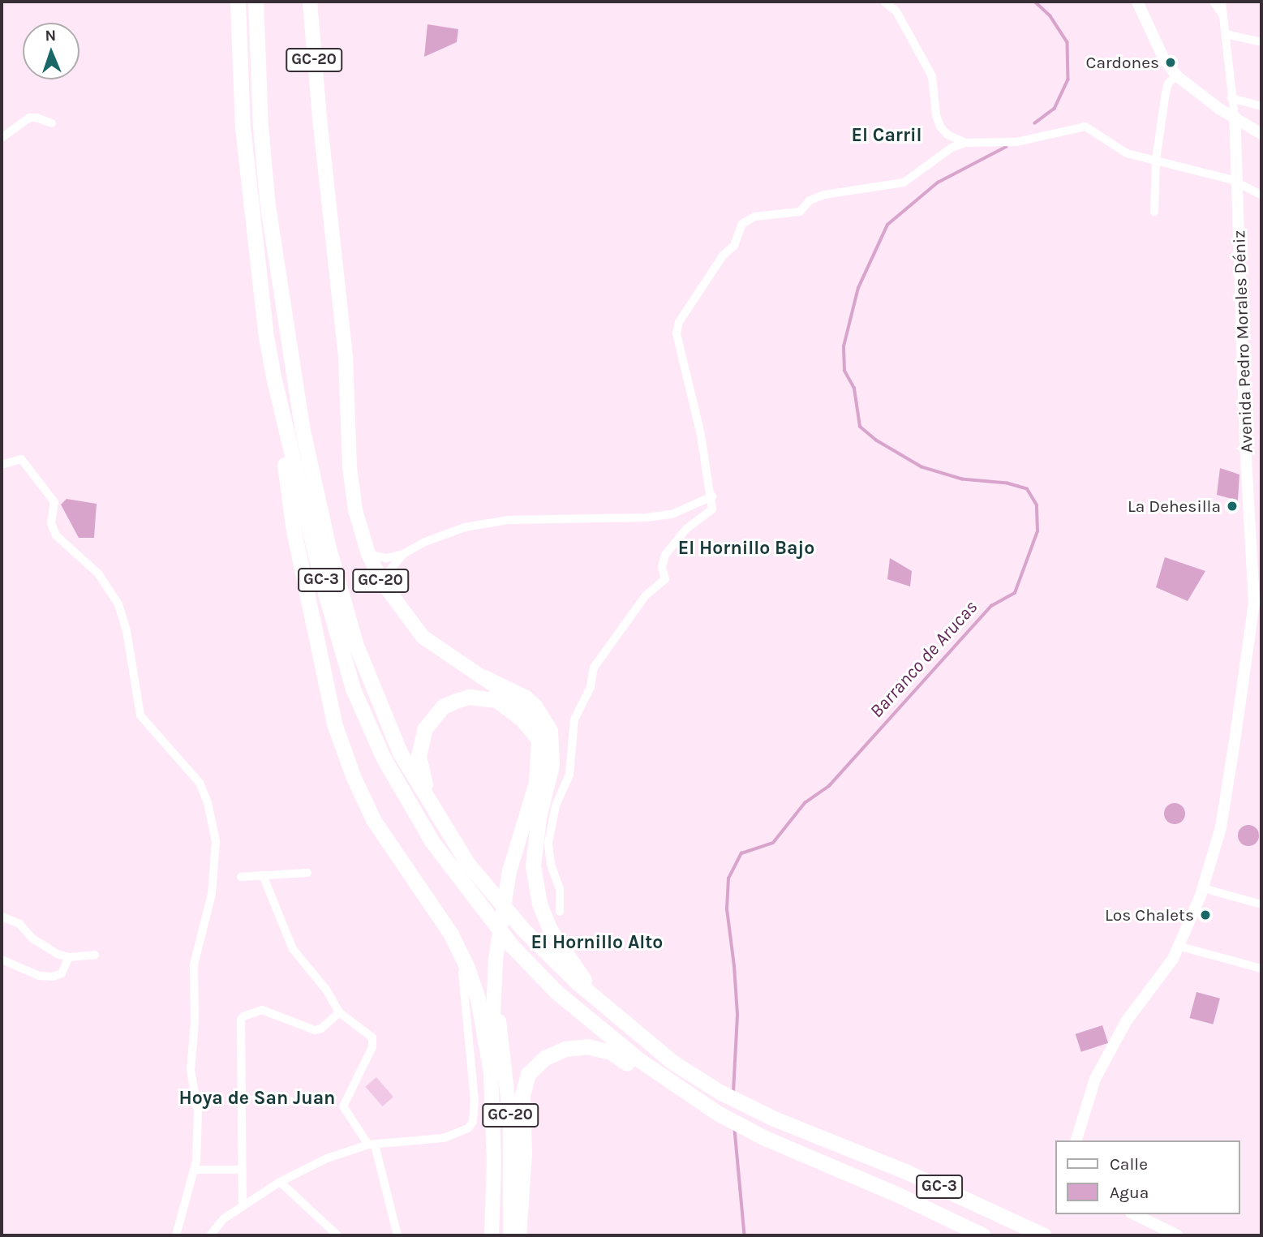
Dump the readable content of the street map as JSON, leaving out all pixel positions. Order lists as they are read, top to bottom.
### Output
{
  "streets": {
    "highway": ["GC-3"],
    "main road": ["GC-20"],
    "street": ["Avenida Pedro Morales Déniz"]
  },
  "districts": [
    "El Carril",
    "El Hornillo Bajo",
    "El Hornillo Alto",
    "Hoya de San Juan"
  ],
  "water": ["Barranco de Arucas"],
  "places": ["Cardones", "La Dehesilla", "Los Chalets"],
  "legend": ["Calle", "Agua"],
  "north": "top"
}
